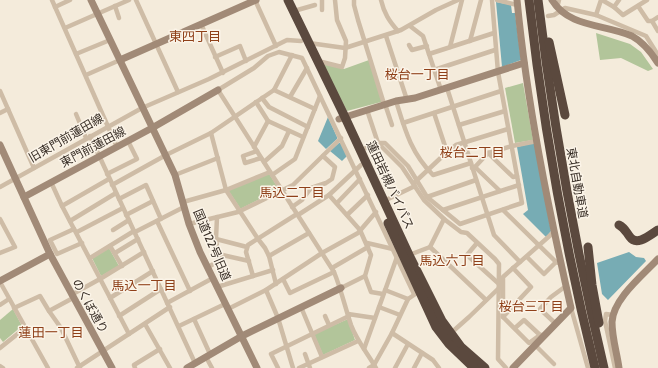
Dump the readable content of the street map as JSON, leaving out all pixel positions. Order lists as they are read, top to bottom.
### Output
{
  "streets": {
    "highway": ["東北自動車道", "蓮田岩槻バイパス"],
    "street": [
      "旧東門前蓮田線",
      "東門前蓮田線",
      "国道122号旧道",
      "のくぼ通り"
    ]
  },
  "crossings": [
    ["旧東門前蓮田線", "蓮田岩槻バイパス"],
    ["東門前蓮田線", "国道122号旧道"]
  ],
  "districts": [
    "東四丁目",
    "桜台一丁目",
    "桜台二丁目",
    "馬込二丁目",
    "馬込六丁目",
    "馬込一丁目",
    "桜台三丁目",
    "蓮田一丁目"
  ]
}
